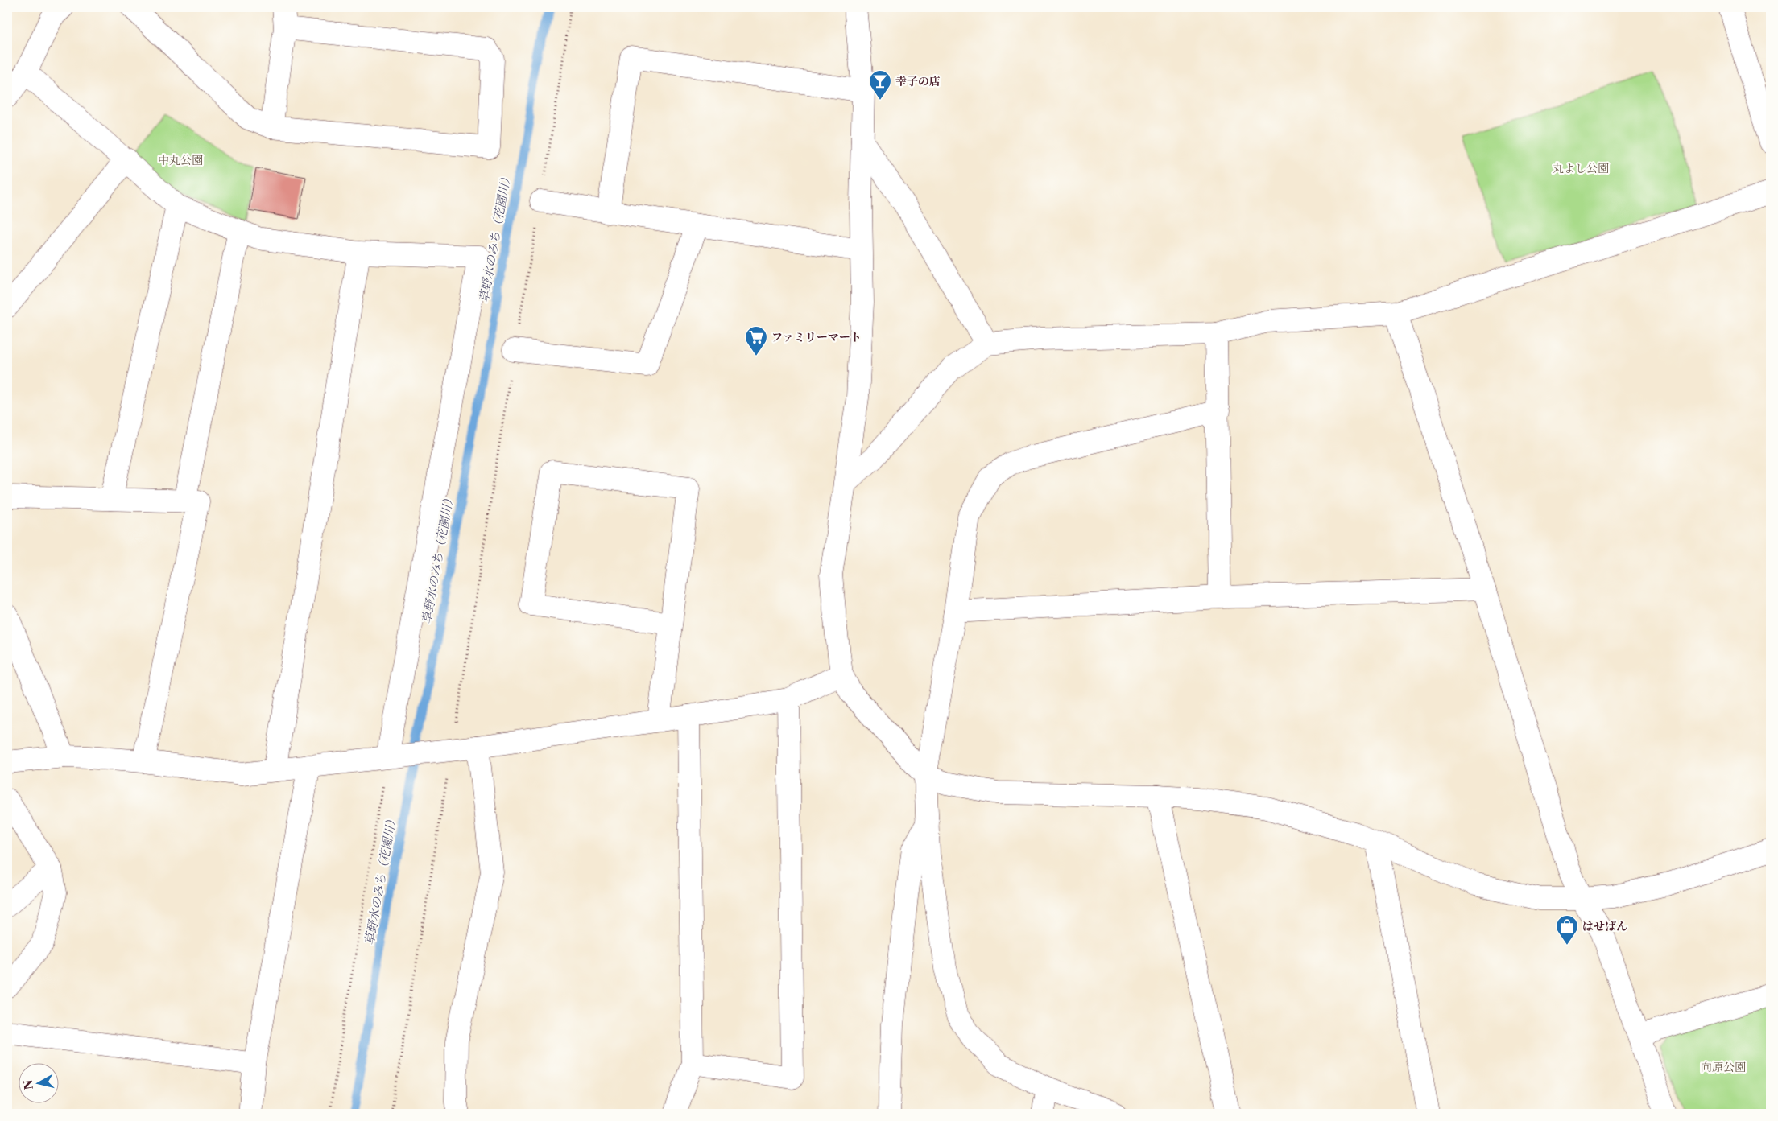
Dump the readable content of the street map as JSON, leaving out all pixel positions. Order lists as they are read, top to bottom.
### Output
{
  "water": ["草野水のみち（花園川）"],
  "parks": ["中丸公園", "丸よし公園", "向原公園"],
  "places": {
    "bar": ["幸子の店"],
    "supermarket": ["ファミリーマート"],
    "shop": ["はせぱん"]
  },
  "north": "left"
}
